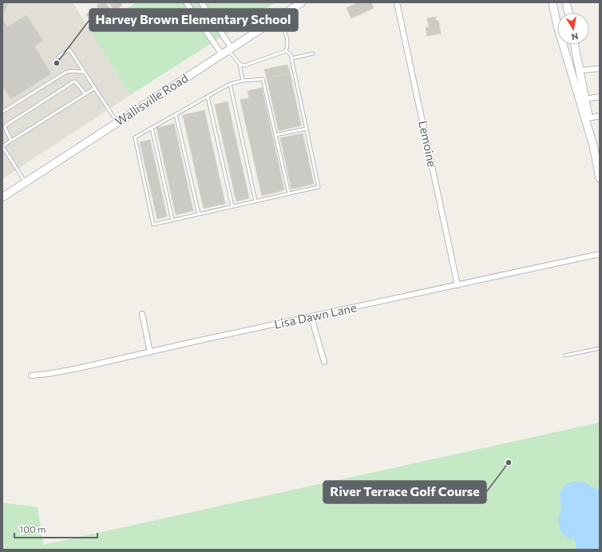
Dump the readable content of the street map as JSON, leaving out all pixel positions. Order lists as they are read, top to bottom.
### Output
{
  "streets": {
    "main road": ["Wallisville Road"],
    "street": ["Lemoine", "Lisa Dawn Lane"]
  },
  "crossings": [
    ["Lemoine", "Lisa Dawn Lane"]
  ],
  "places": ["Harvey Brown Elementary School", "River Terrace Golf Course"],
  "scale_bar": "100 m",
  "north": "bottom"
}
